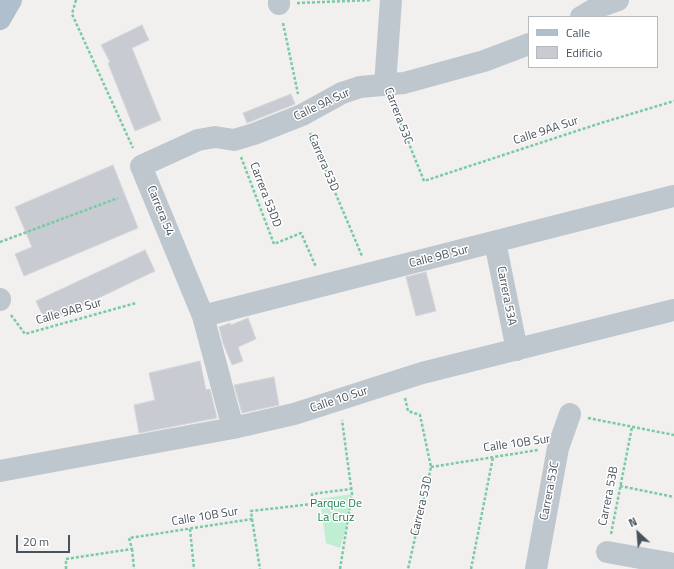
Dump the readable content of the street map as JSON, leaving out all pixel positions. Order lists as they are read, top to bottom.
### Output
{
  "streets": {
    "street": [
      "Calle 9A Sur",
      "Carrera 53C",
      "Carrera 54",
      "Calle 9B Sur",
      "Carrera 53A",
      "Calle 10 Sur"
    ],
    "path": [
      "Calle 9AA Sur",
      "Carrera 53D",
      "Carrera 53DD",
      "Calle 9AB Sur",
      "Calle 10B Sur",
      "Carrera 53B"
    ]
  },
  "crossings": [
    ["Calle 9A Sur", "Carrera 53C"],
    ["Calle 9A Sur", "Carrera 53D"],
    ["Calle 9A Sur", "Carrera 53DD"],
    ["Calle 9A Sur", "Carrera 54"],
    ["Carrera 53C", "Calle 9AA Sur"],
    ["Carrera 53C", "Calle 10B Sur"],
    ["Carrera 53D", "Calle 9B Sur"],
    ["Carrera 53D", "Calle 10 Sur"],
    ["Carrera 53D", "Calle 10B Sur"],
    ["Carrera 53DD", "Calle 9B Sur"],
    ["Carrera 54", "Calle 9B Sur"],
    ["Carrera 54", "Calle 10 Sur"],
    ["Calle 9B Sur", "Carrera 53A"],
    ["Carrera 53A", "Calle 10 Sur"]
  ],
  "parks": ["Parque De La Cruz"],
  "legend": ["Calle", "Edificio"],
  "scale_bar": "20 m",
  "north": "top left"
}
